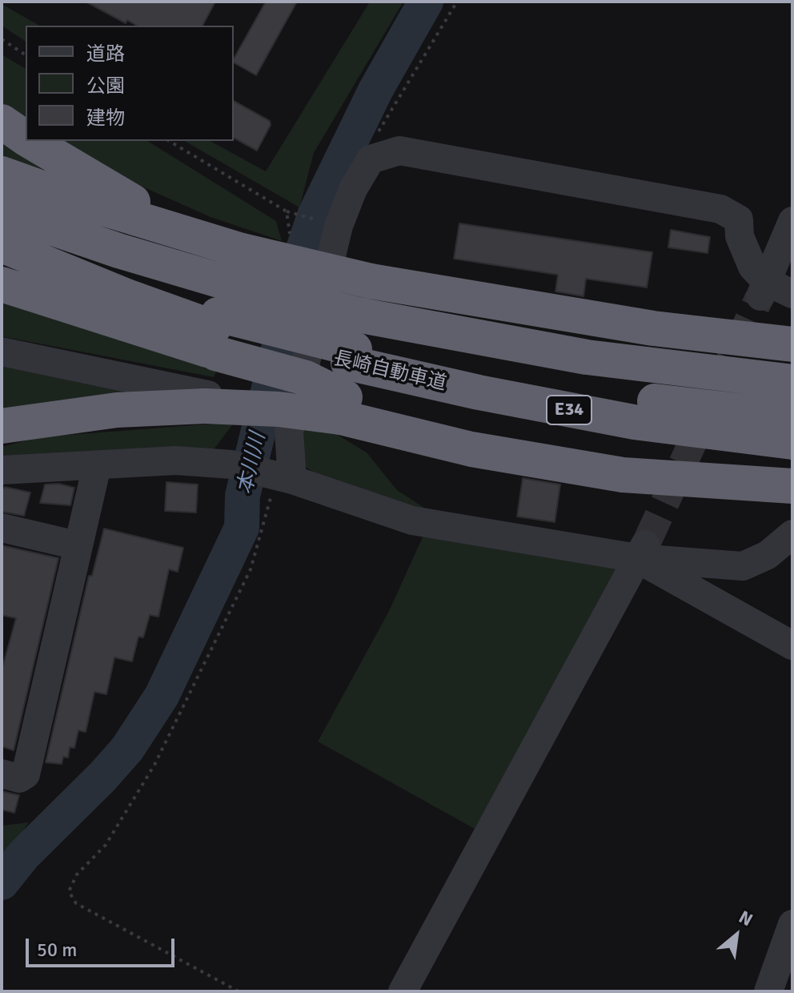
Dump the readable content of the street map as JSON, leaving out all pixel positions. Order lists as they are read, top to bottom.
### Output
{
  "streets": {
    "highway": ["長崎自動車道", "E34"]
  },
  "water": ["本川川"],
  "legend": ["道路", "公園", "建物"],
  "scale_bar": "50 m",
  "north": "top right"
}
